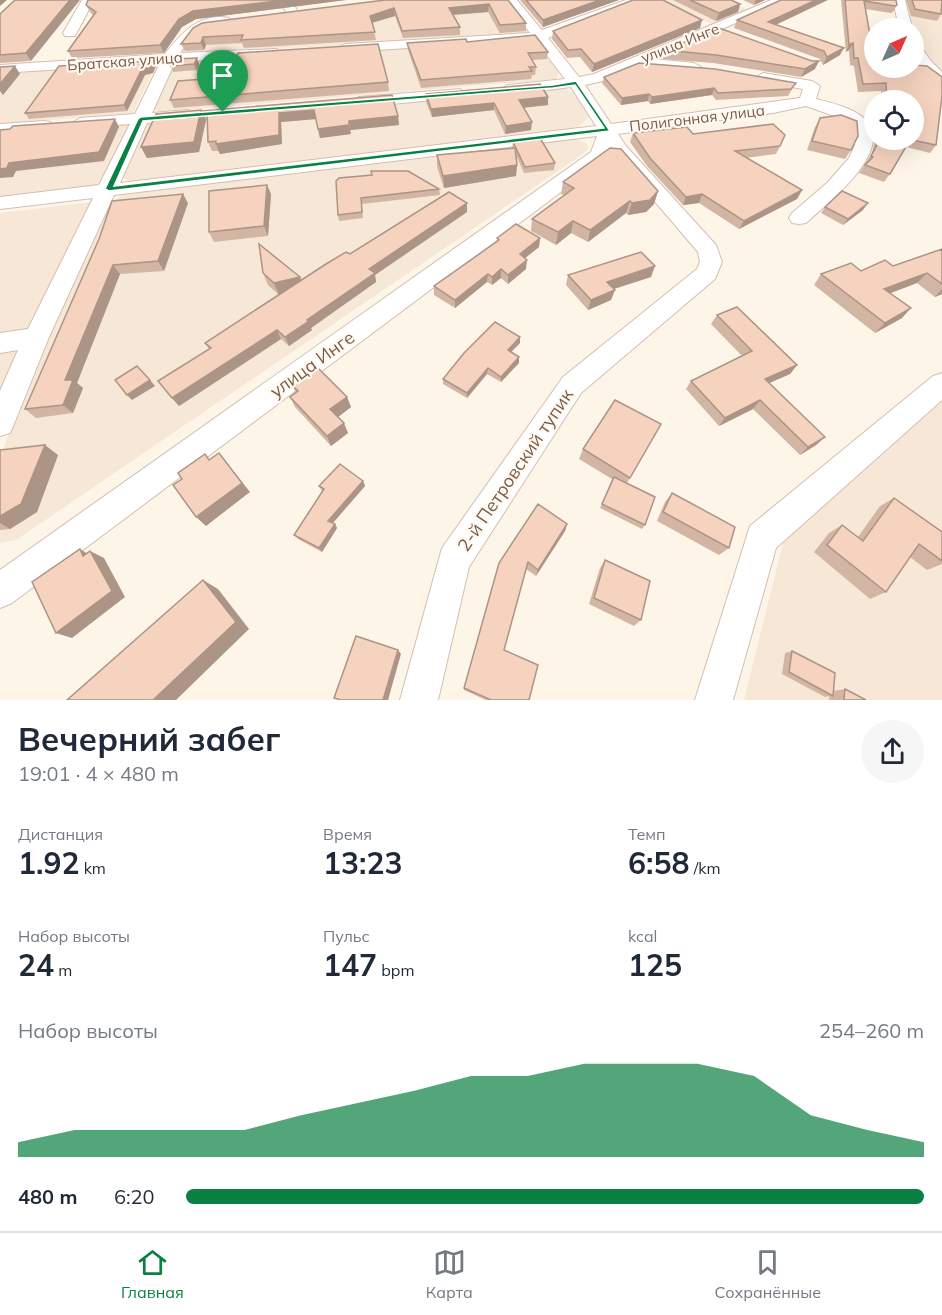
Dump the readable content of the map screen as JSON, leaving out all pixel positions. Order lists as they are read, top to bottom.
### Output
{
  "streets": {
    "street": [
      "улица Инге",
      "Братская улица",
      "Полигонная улица",
      "2-й Петровский тупик"
    ]
  },
  "crossings": [
    ["улица Инге", "Полигонная улица"],
    ["улица Инге", "2-й Петровский тупик"],
    ["Полигонная улица", "2-й Петровский тупик"]
  ],
  "north": "top right",
  "page": {
    "heading": ["Вечерний забег", "19:01 · 4 × 480 m"],
    "stats": [
      ["Дистанция", "1.92 km"],
      ["Время", "13:23"],
      ["Темп", "6:58 /km"],
      ["Набор высоты", "24 m"],
      ["Пульс", "147 bpm"],
      ["kcal", "125"]
    ],
    "chart": ["Набор высоты", "254–260 m"],
    "list": [
      {
        "name": "480 m",
        "note": "6:20"
      }
    ],
    "tabs": ["Главная", "Карта", "Сохранённые"]
  }
}
